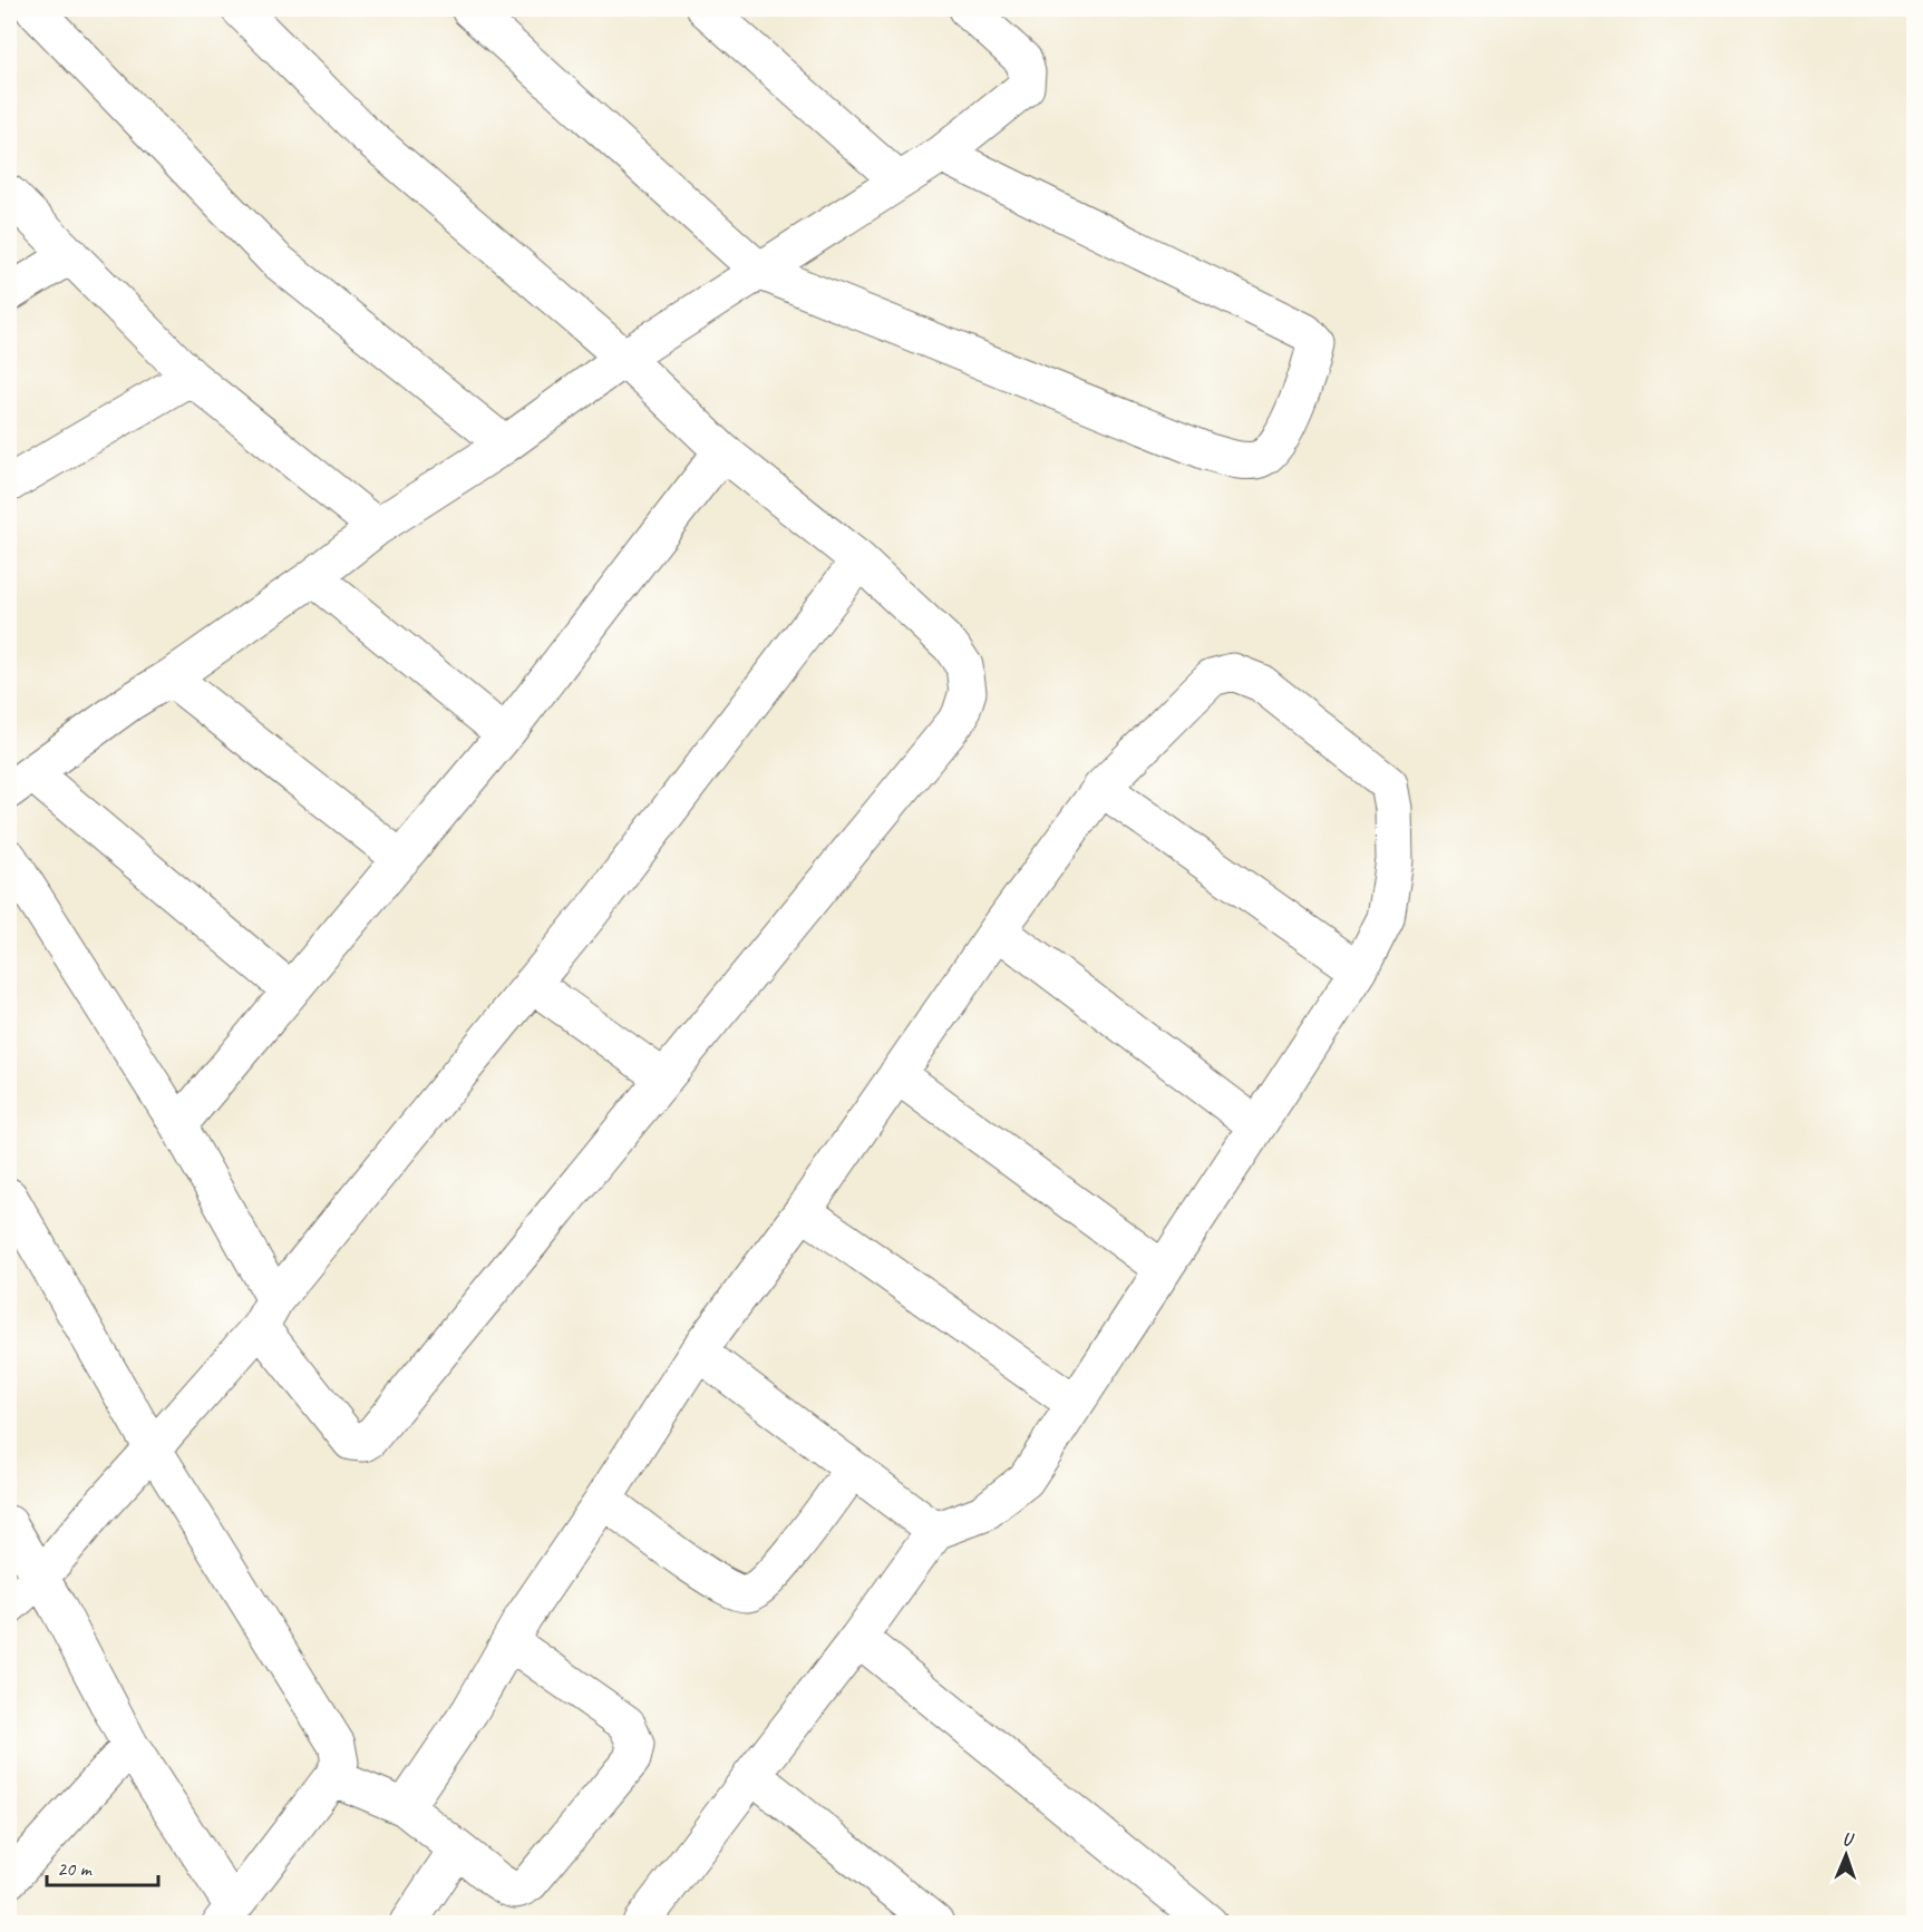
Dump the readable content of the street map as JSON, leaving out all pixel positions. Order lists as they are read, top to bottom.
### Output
{
  "scale_bar": "20 m",
  "north": "top"
}
